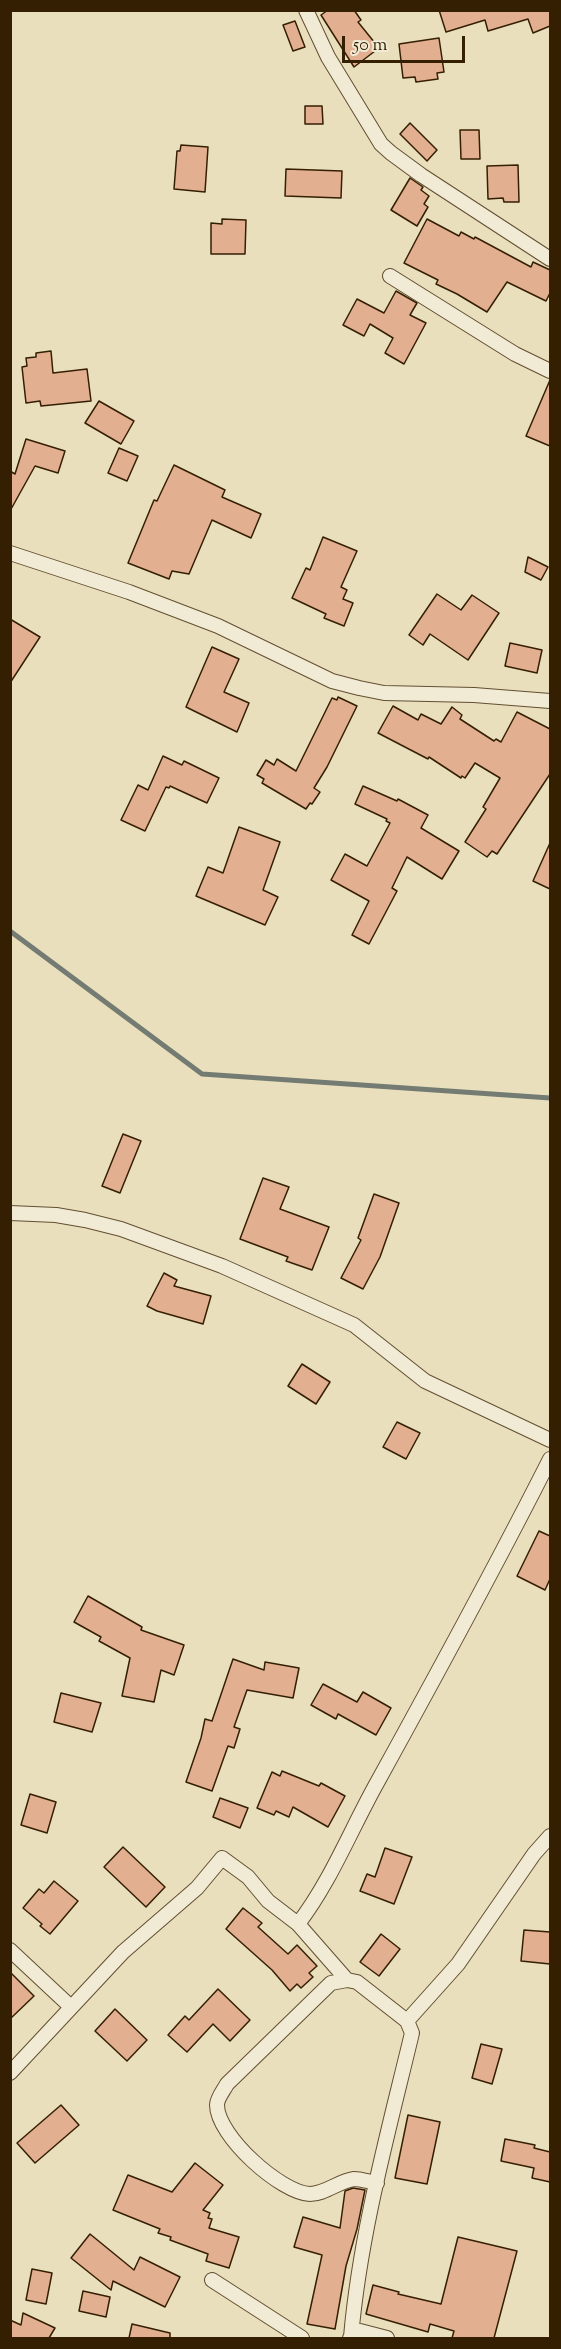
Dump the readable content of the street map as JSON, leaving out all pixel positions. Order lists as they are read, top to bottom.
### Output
{
  "scale_bar": "50 m"
}
